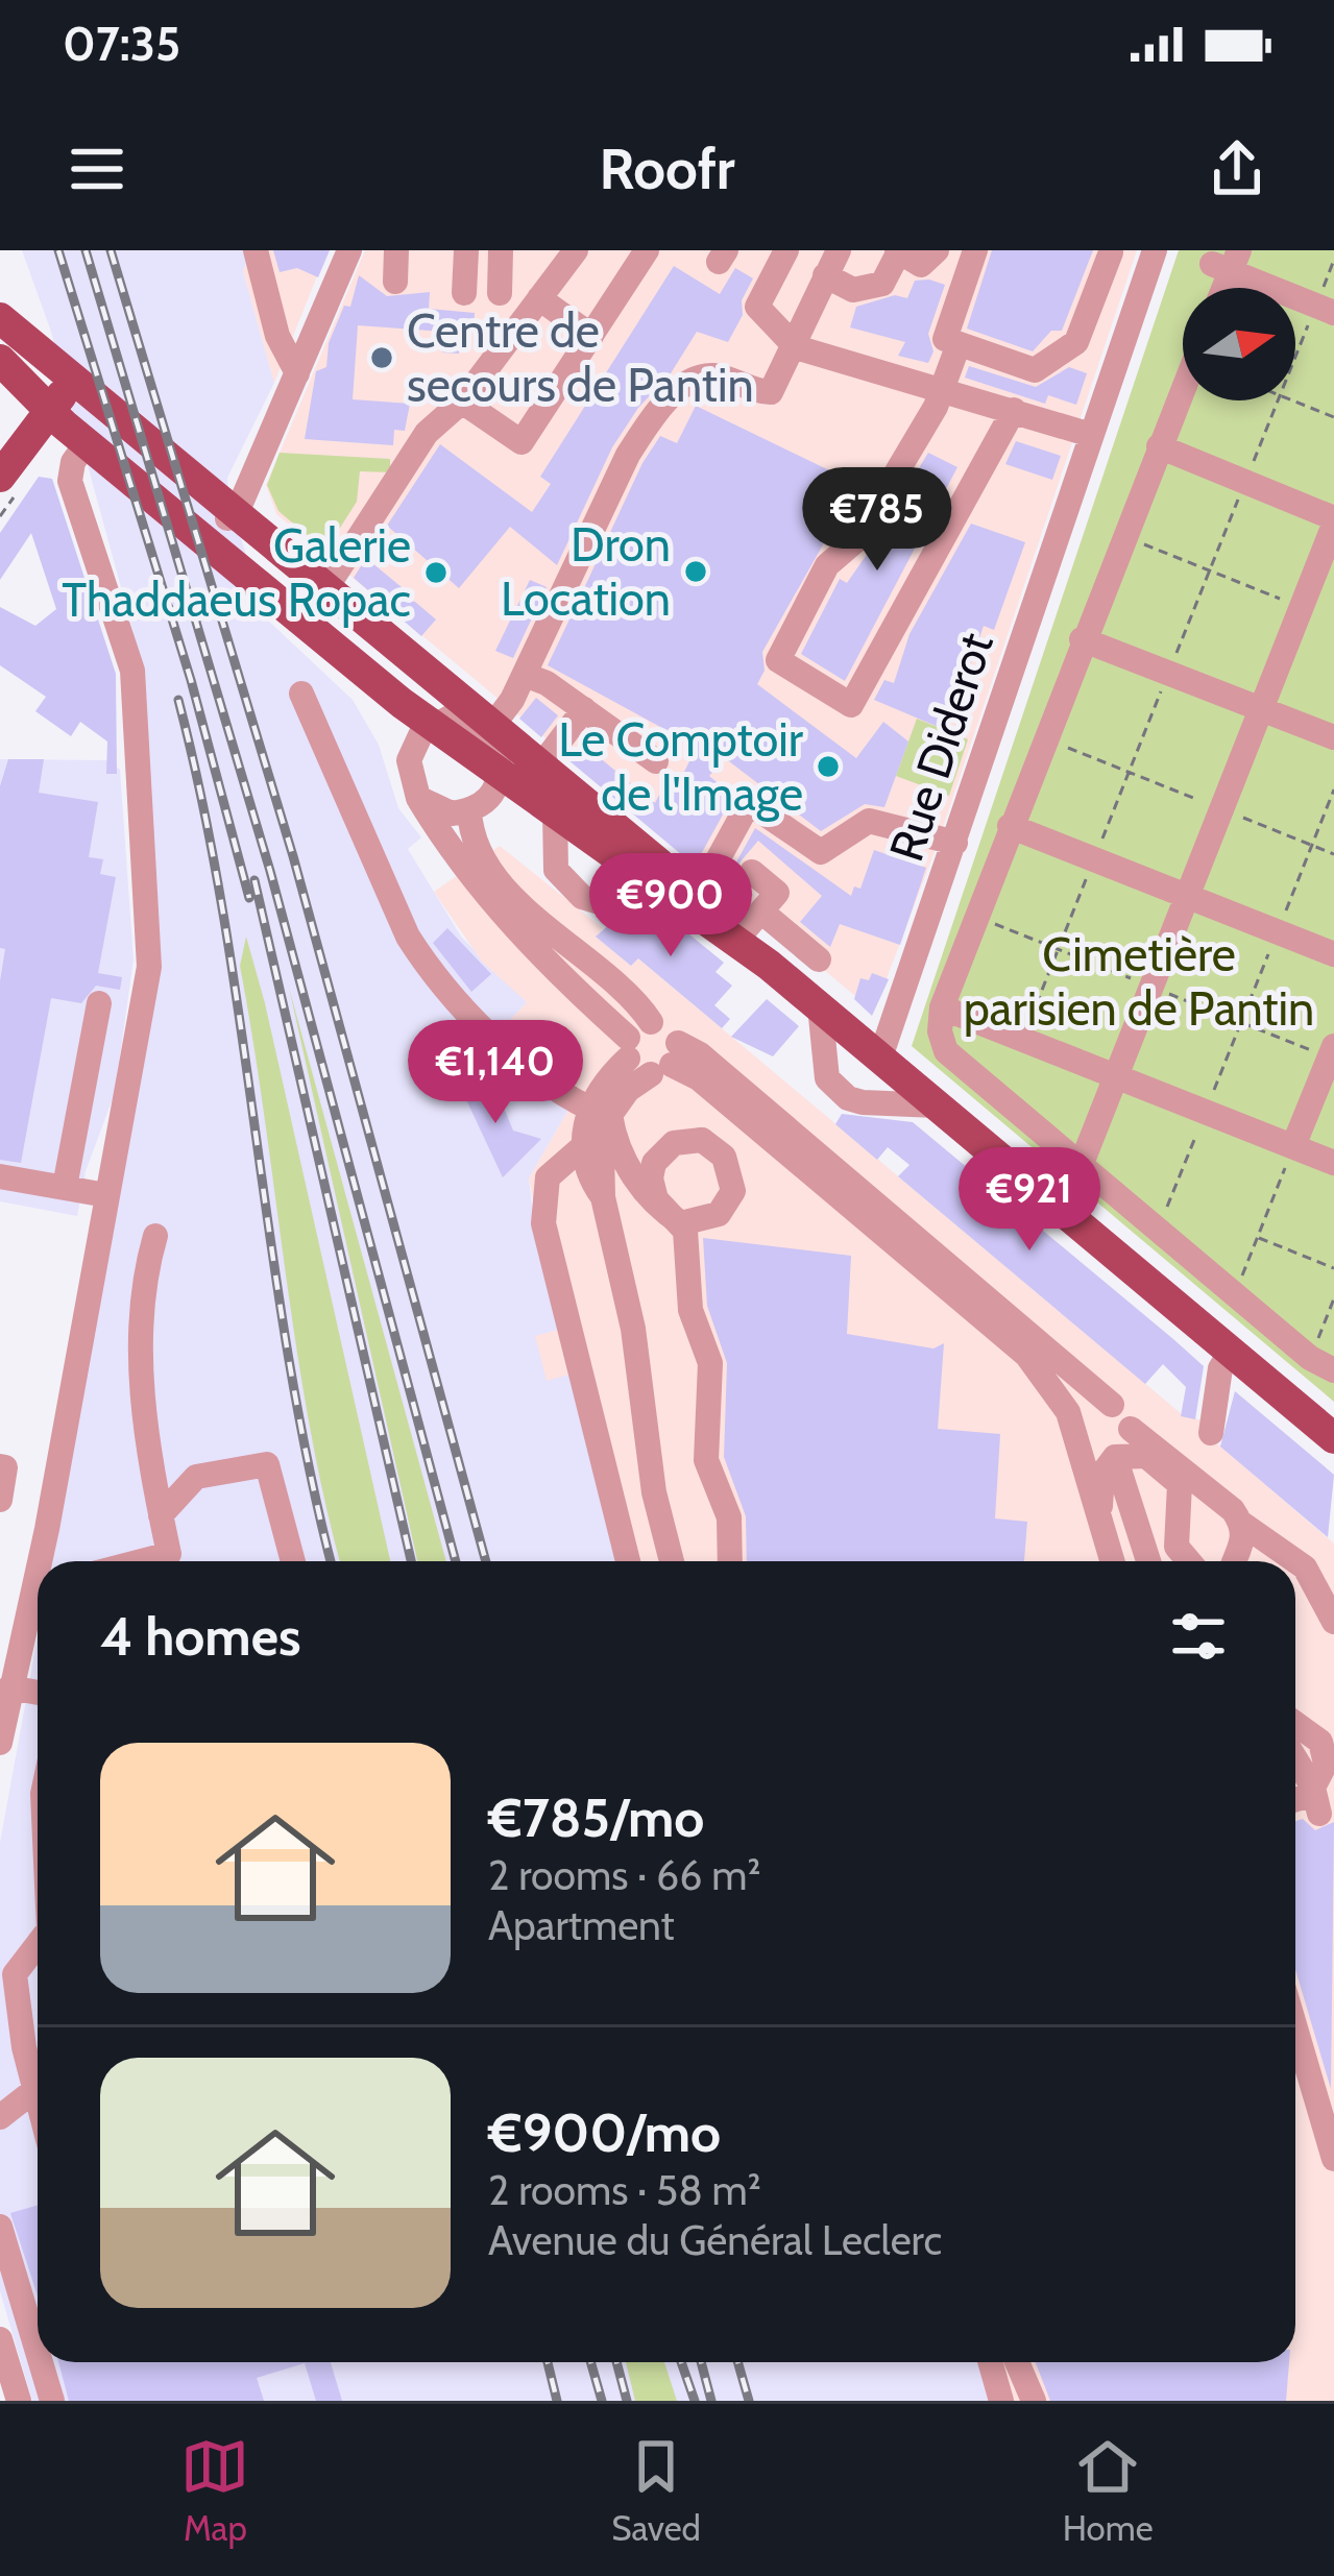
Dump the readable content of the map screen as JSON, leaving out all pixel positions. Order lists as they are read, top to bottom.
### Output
{
  "streets": {
    "street": ["Rue Diderot"]
  },
  "parks": ["Cimetière parisien de Pantin"],
  "places": [
    "Centre de secours de Pantin",
    "Dron Location",
    "Galerie Thaddaeus Ropac",
    "Le Comptoir de l'Image"
  ],
  "north": "right",
  "page": {
    "status": "07:35",
    "header": "Roofr",
    "price": [
      "€785",
      "€900",
      "€1,140",
      "€921"
    ],
    "heading": "4 homes",
    "list": [
      {
        "name": "€785/mo",
        "note": "2 rooms · 66 m² · Apartment"
      },
      {
        "name": "€900/mo",
        "note": "2 rooms · 58 m² · Avenue du Général Leclerc"
      }
    ],
    "tabs": ["Map", "Saved", "Home"]
  }
}
